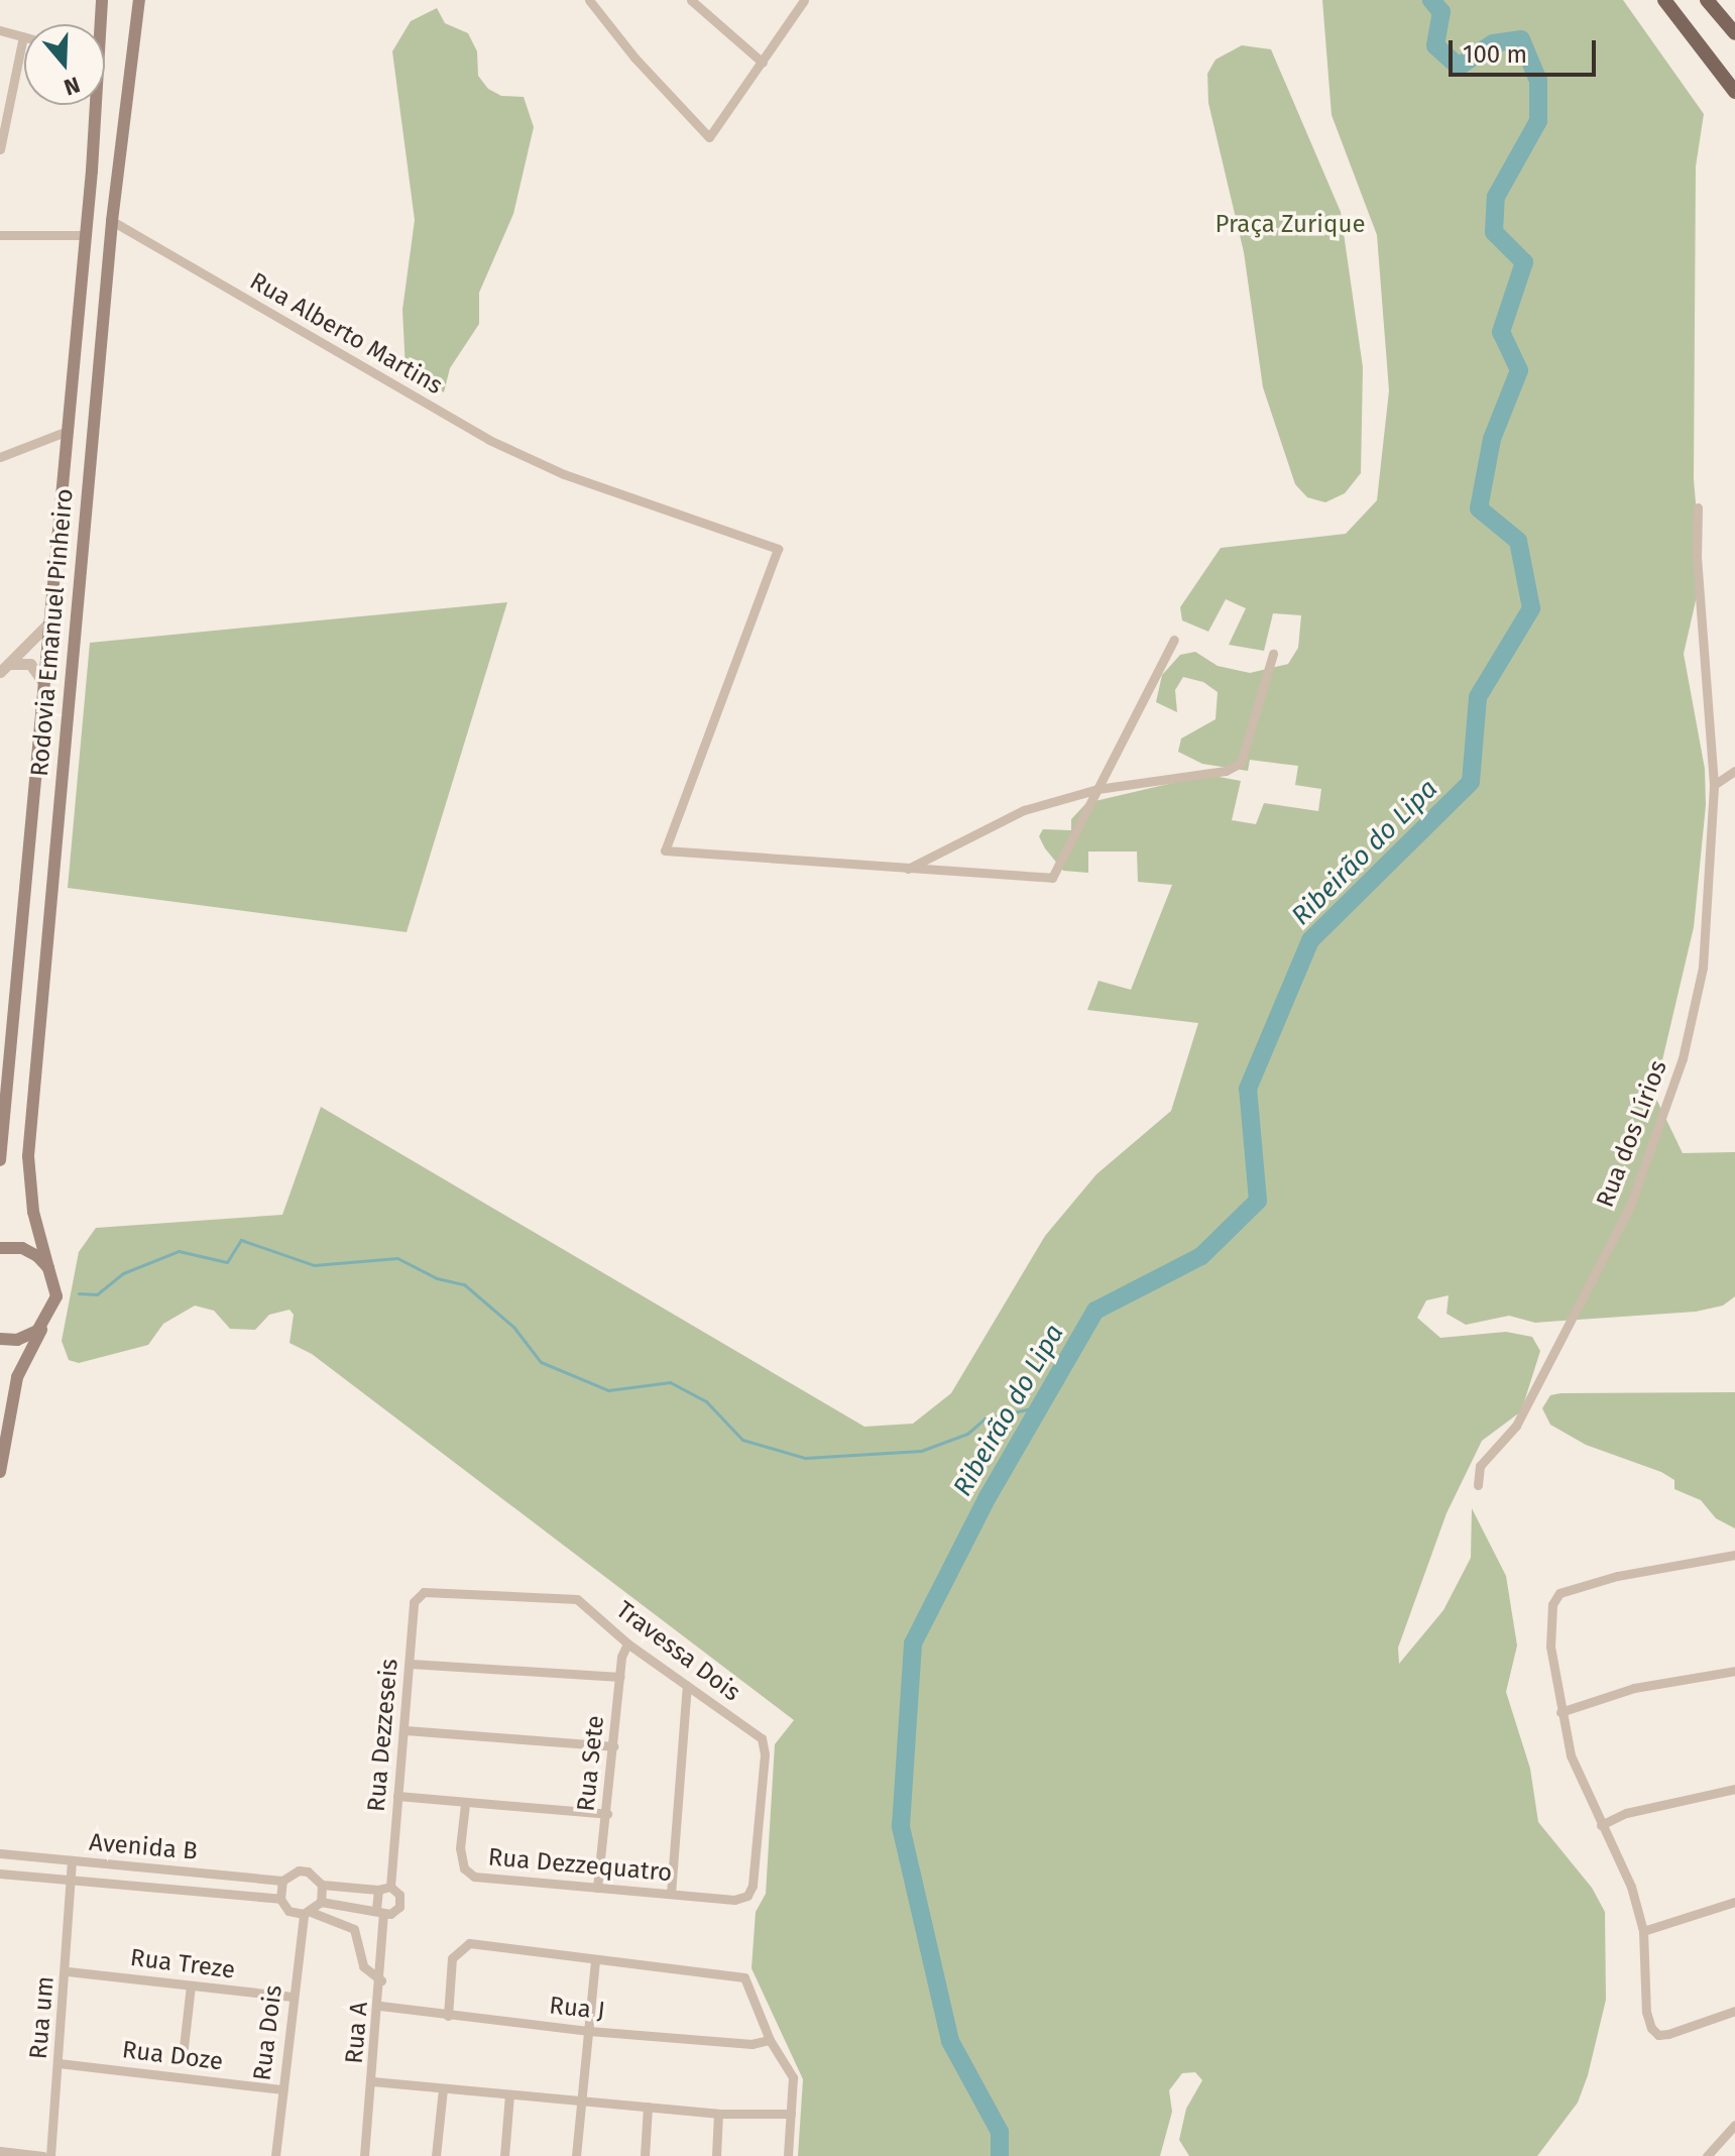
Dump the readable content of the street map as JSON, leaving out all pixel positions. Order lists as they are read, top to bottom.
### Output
{
  "streets": {
    "main road": ["Rodovia Emanuel Pinheiro"],
    "street": [
      "Rua Alberto Martins",
      "Rua dos Lírios",
      "Travessa Dois",
      "Rua Dezzeseis",
      "Rua Sete",
      "Avenida B",
      "Rua Dezzequatro",
      "Rua Treze",
      "Rua J",
      "Rua um",
      "Rua Dois",
      "Rua A",
      "Rua Doze"
    ]
  },
  "crossings": [
    ["Rua Alberto Martins", "Rodovia Emanuel Pinheiro"],
    ["Travessa Dois", "Rua Dezzeseis"],
    ["Travessa Dois", "Rua Sete"],
    ["Travessa Dois", "Rua Dezzequatro"],
    ["Rua Dezzeseis", "Rua A"],
    ["Rua Sete", "Rua Dezzequatro"],
    ["Avenida B", "Rua um"],
    ["Avenida B", "Rua Dois"],
    ["Avenida B", "Rua A"],
    ["Rua Treze", "Rua um"],
    ["Rua Treze", "Rua Dois"],
    ["Rua J", "Rua A"],
    ["Rua um", "Rua Doze"],
    ["Rua Dois", "Rua Doze"]
  ],
  "water": ["Ribeirão do Lipa"],
  "parks": ["Praça Zurique"],
  "scale_bar": "100 m",
  "north": "bottom"
}
